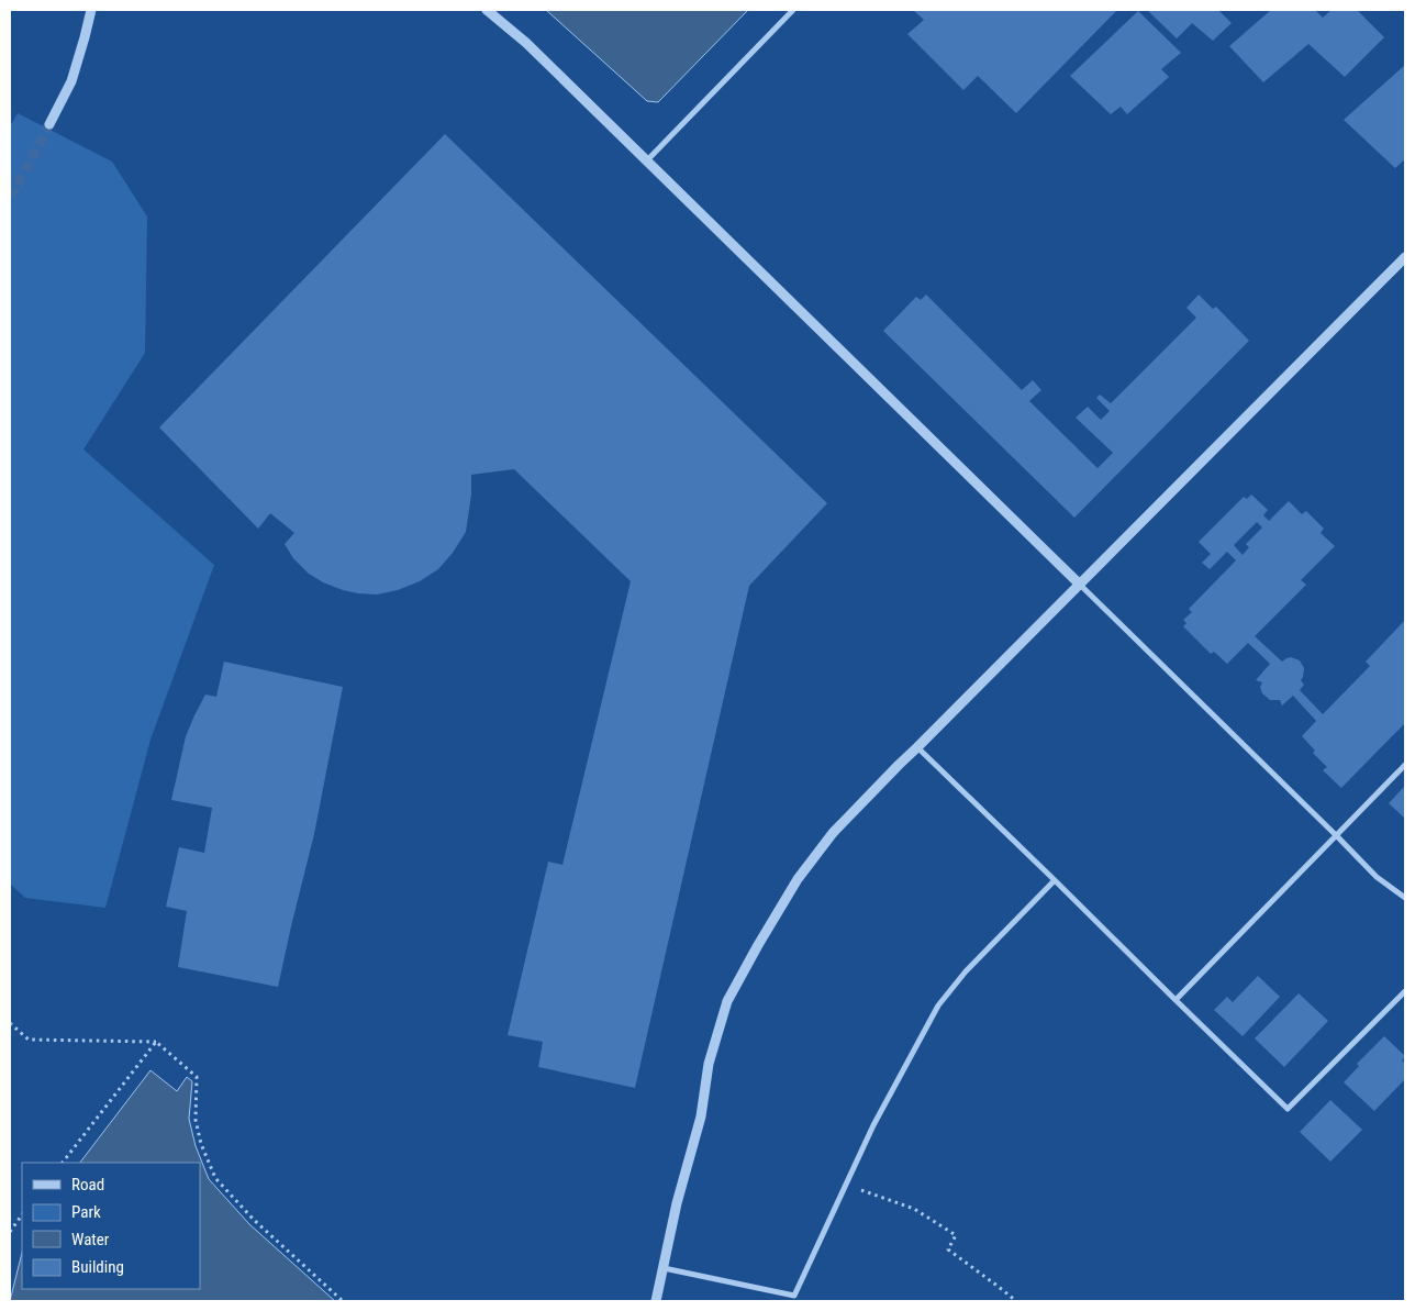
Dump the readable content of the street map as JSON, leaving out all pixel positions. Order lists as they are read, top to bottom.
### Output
{
  "legend": [
    "Road",
    "Park",
    "Water",
    "Building"
  ]
}
